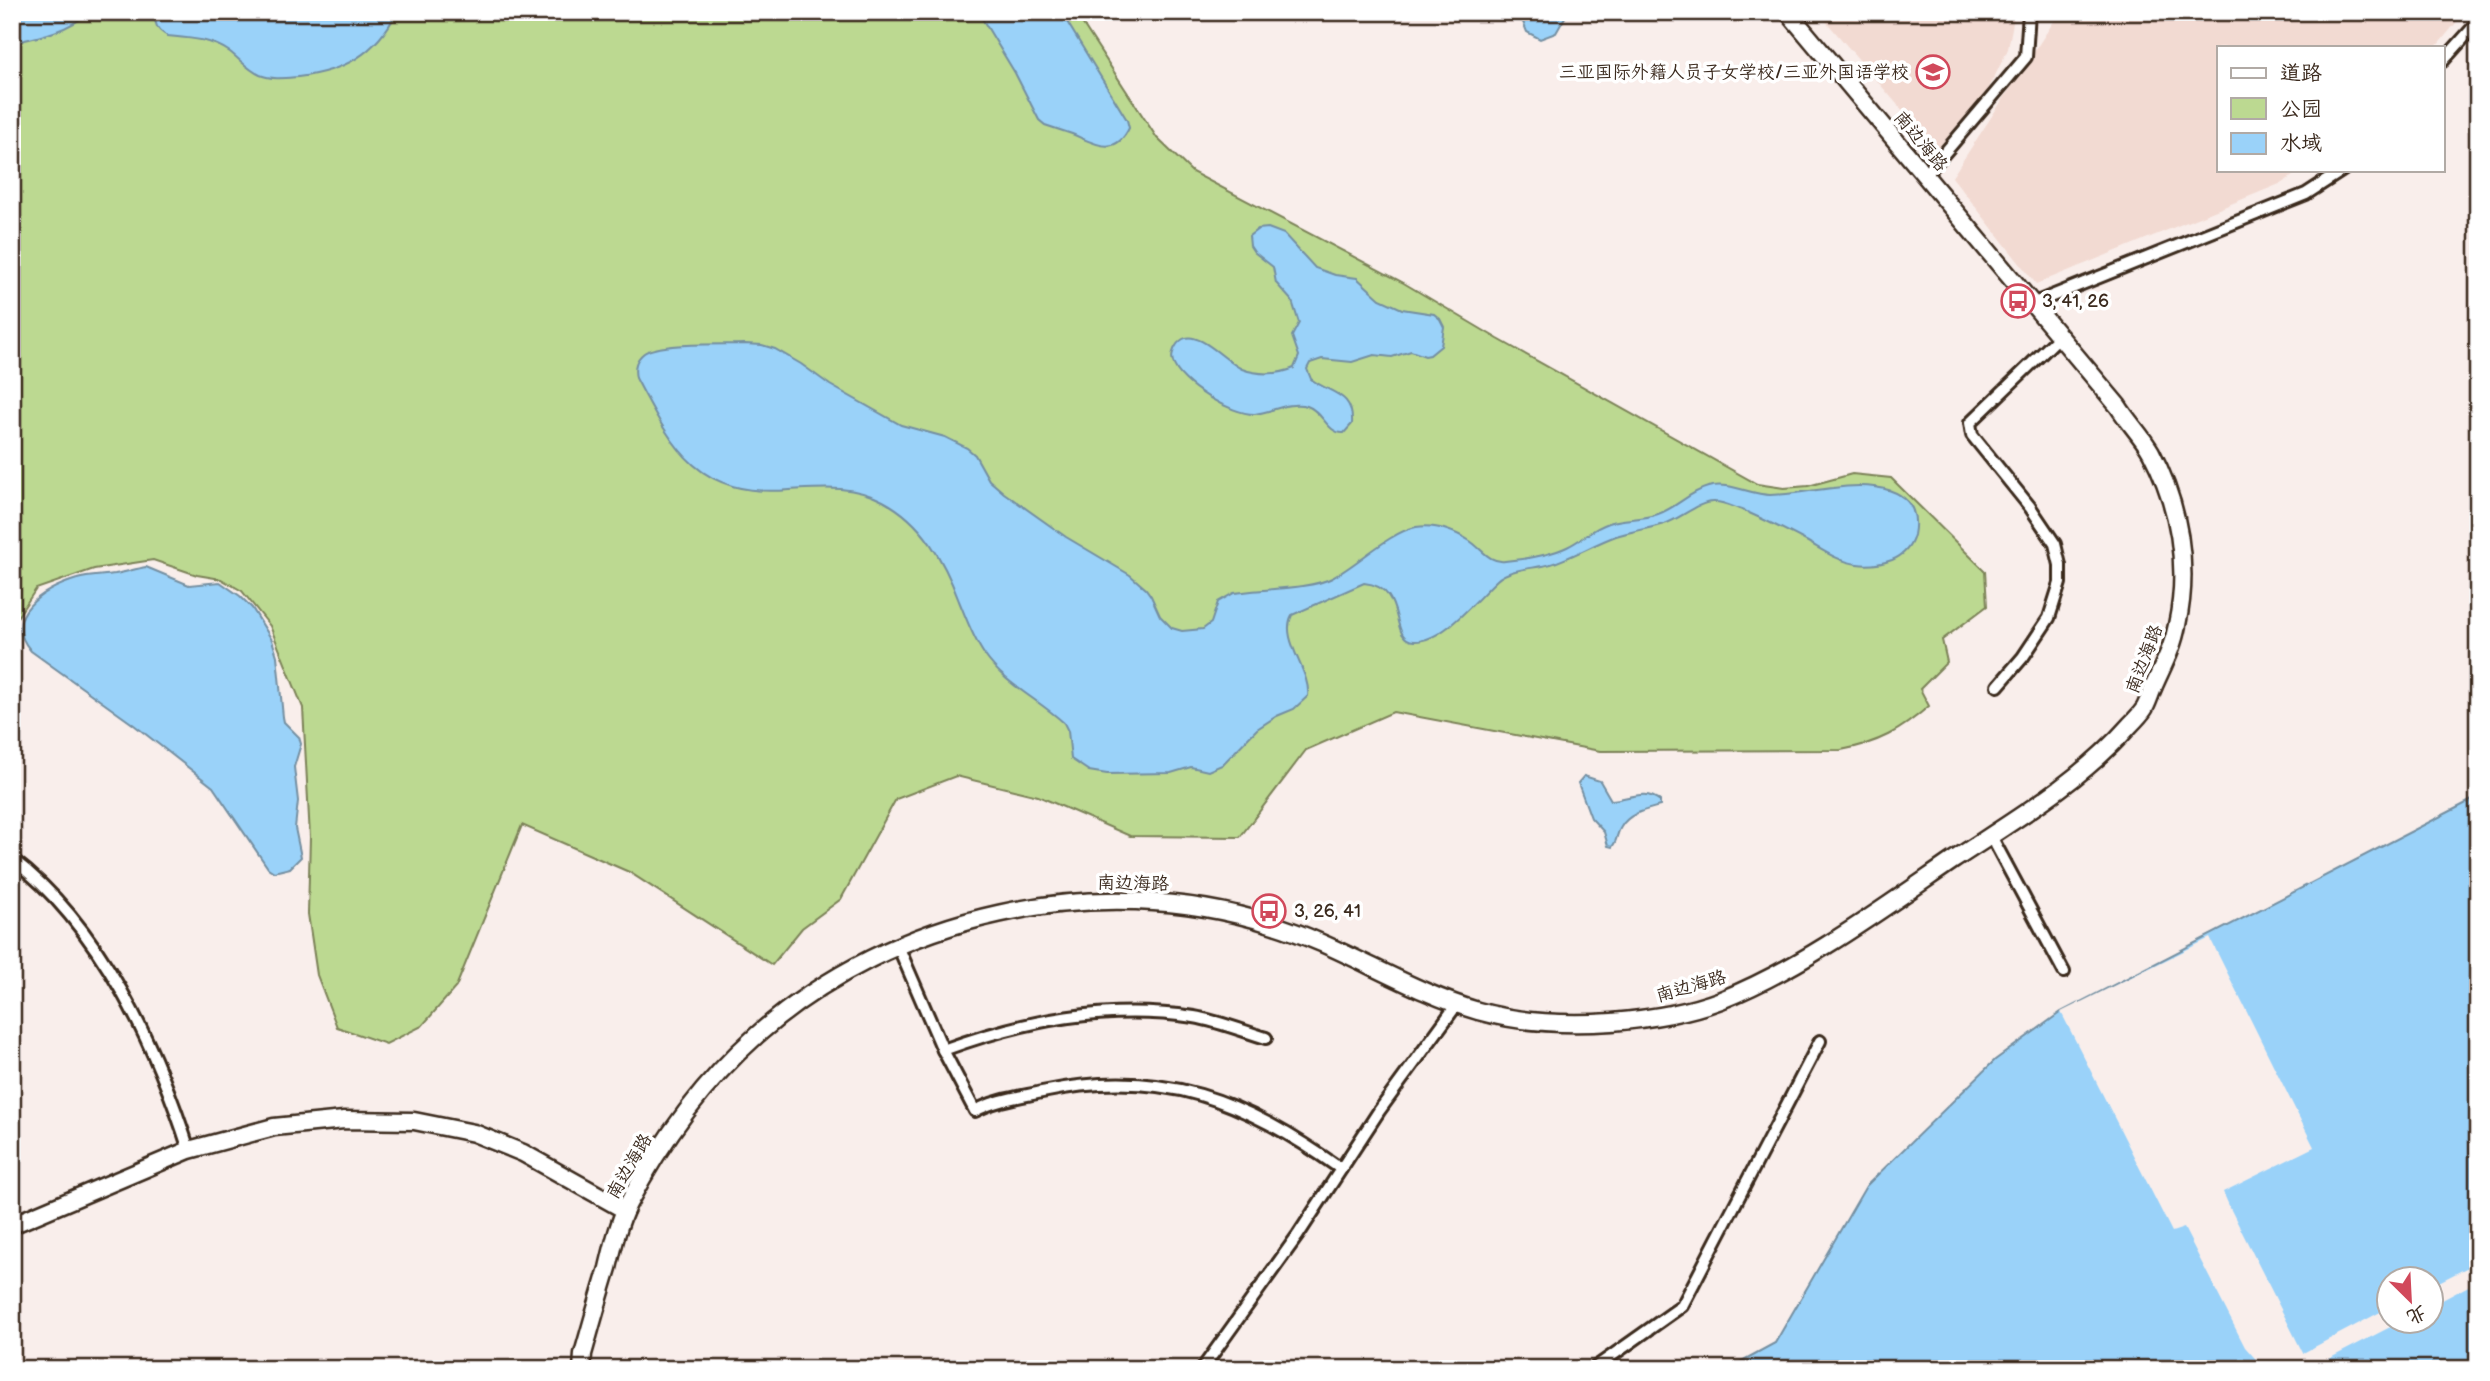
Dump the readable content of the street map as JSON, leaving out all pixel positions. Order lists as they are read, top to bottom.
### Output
{
  "streets": {
    "street": ["南边海路"]
  },
  "places": {
    "school or university": ["三亚国际外籍人员子女学校/三亚外国语学校"],
    "bus stop": ["3, 41, 26", "3, 26, 41"]
  },
  "legend": ["道路", "公园", "水域"],
  "north": "bottom right"
}
